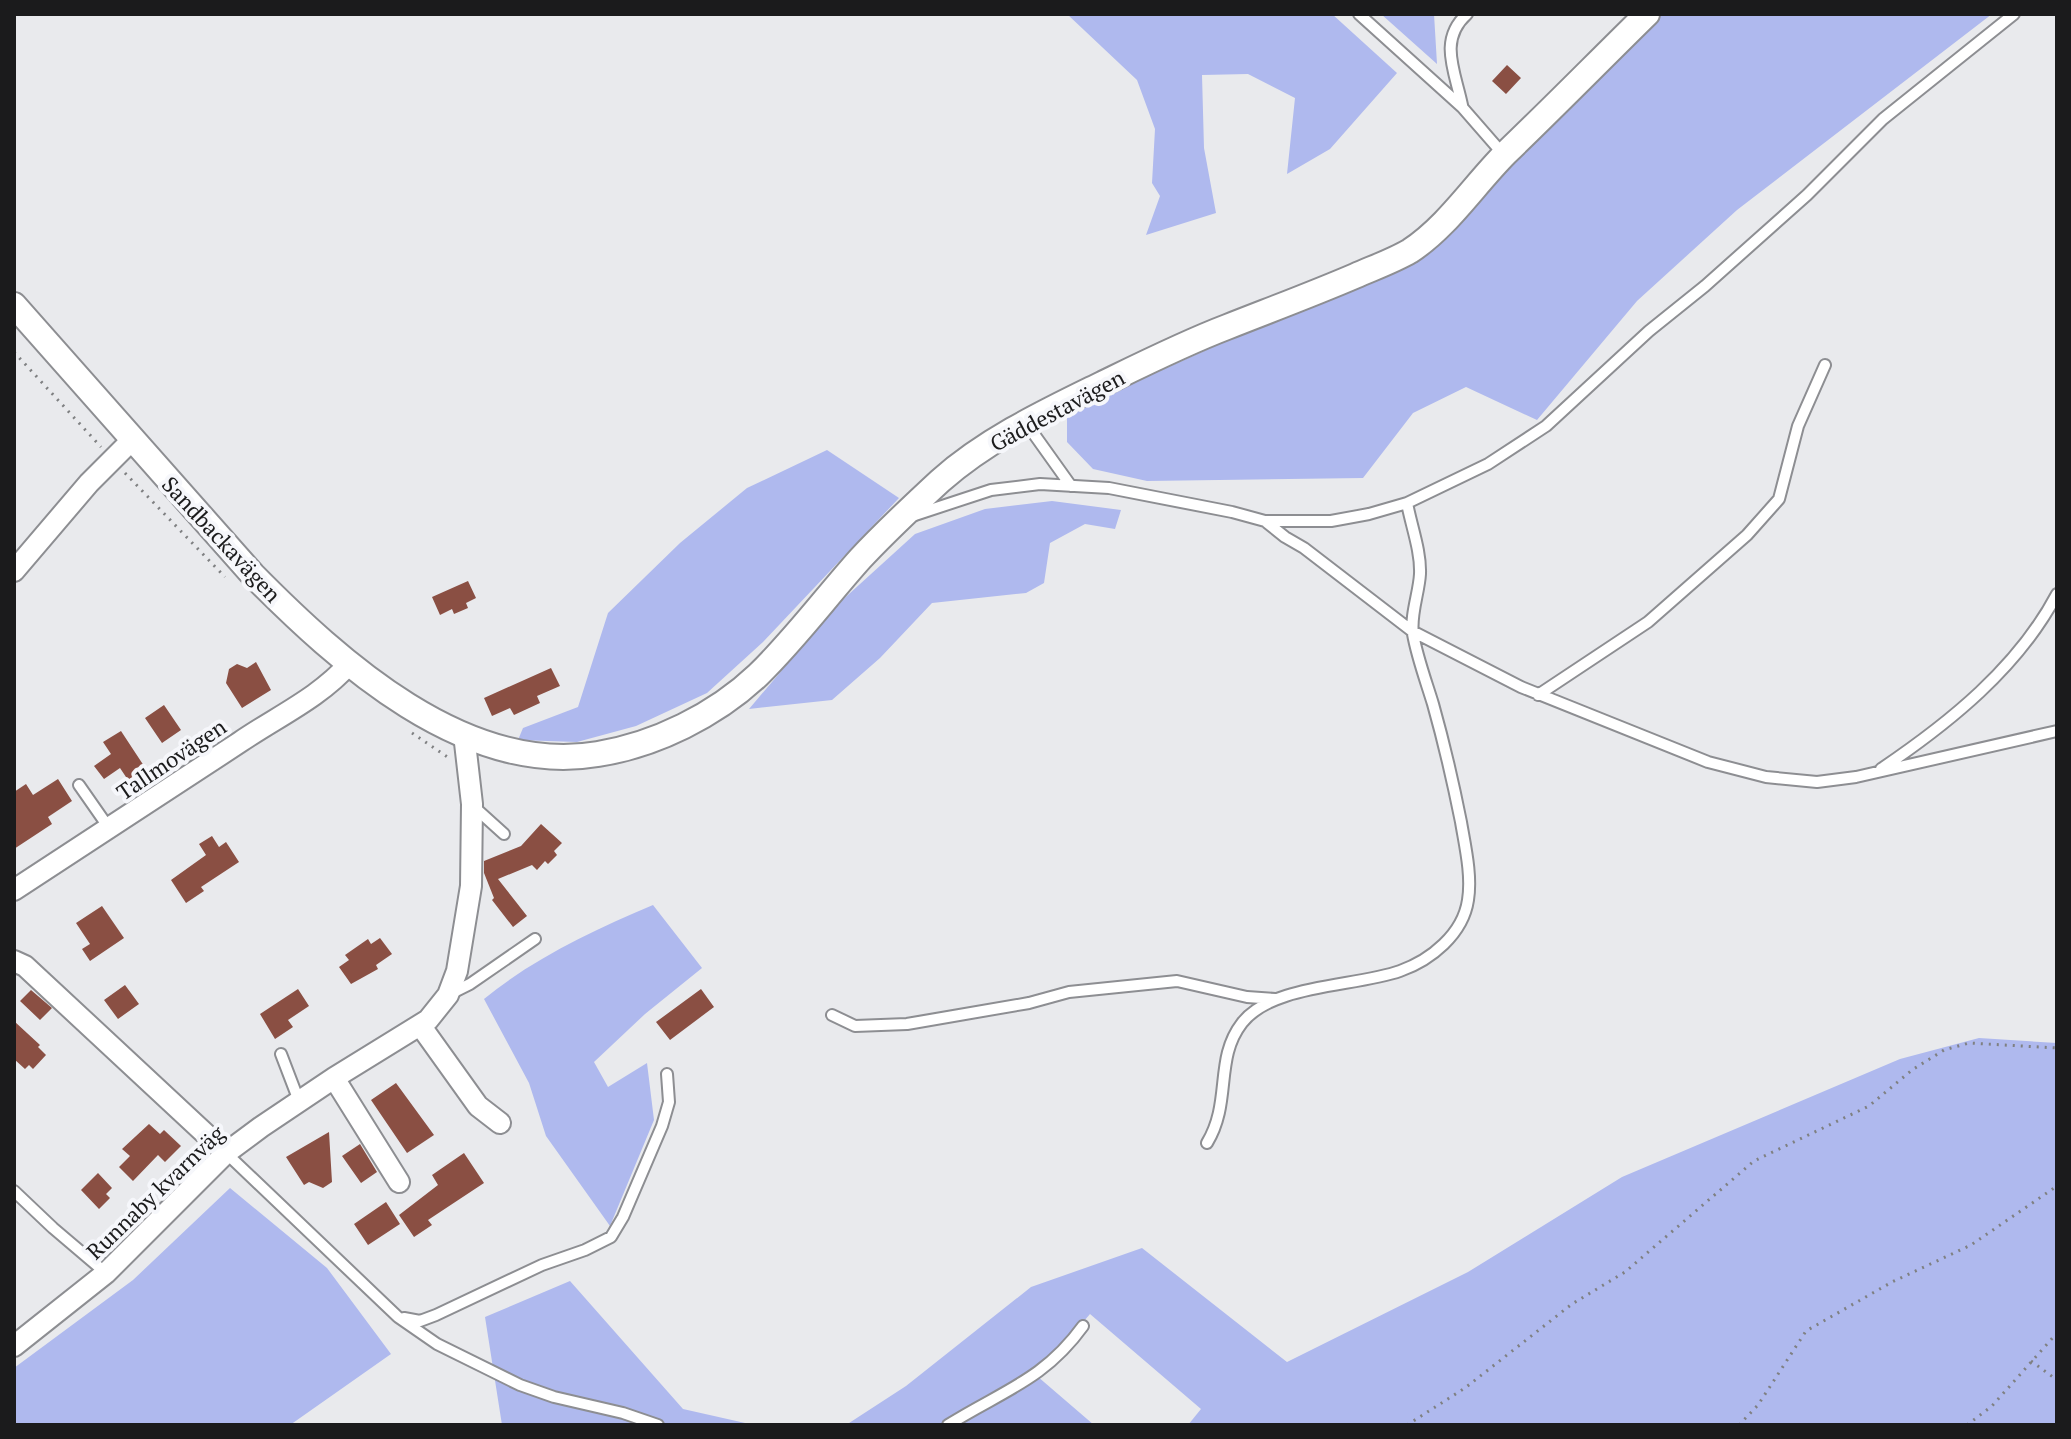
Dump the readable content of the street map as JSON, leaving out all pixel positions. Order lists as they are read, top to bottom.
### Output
{
  "streets": {
    "street": [
      "Gäddestavägen",
      "Sandbackavägen",
      "Tallmovägen",
      "Runnaby kvarnväg"
    ]
  },
  "crossings": [
    ["Gäddestavägen", "Sandbackavägen"],
    ["Gäddestavägen", "Runnaby kvarnväg"],
    ["Sandbackavägen", "Tallmovägen"],
    ["Sandbackavägen", "Runnaby kvarnväg"]
  ]
}
